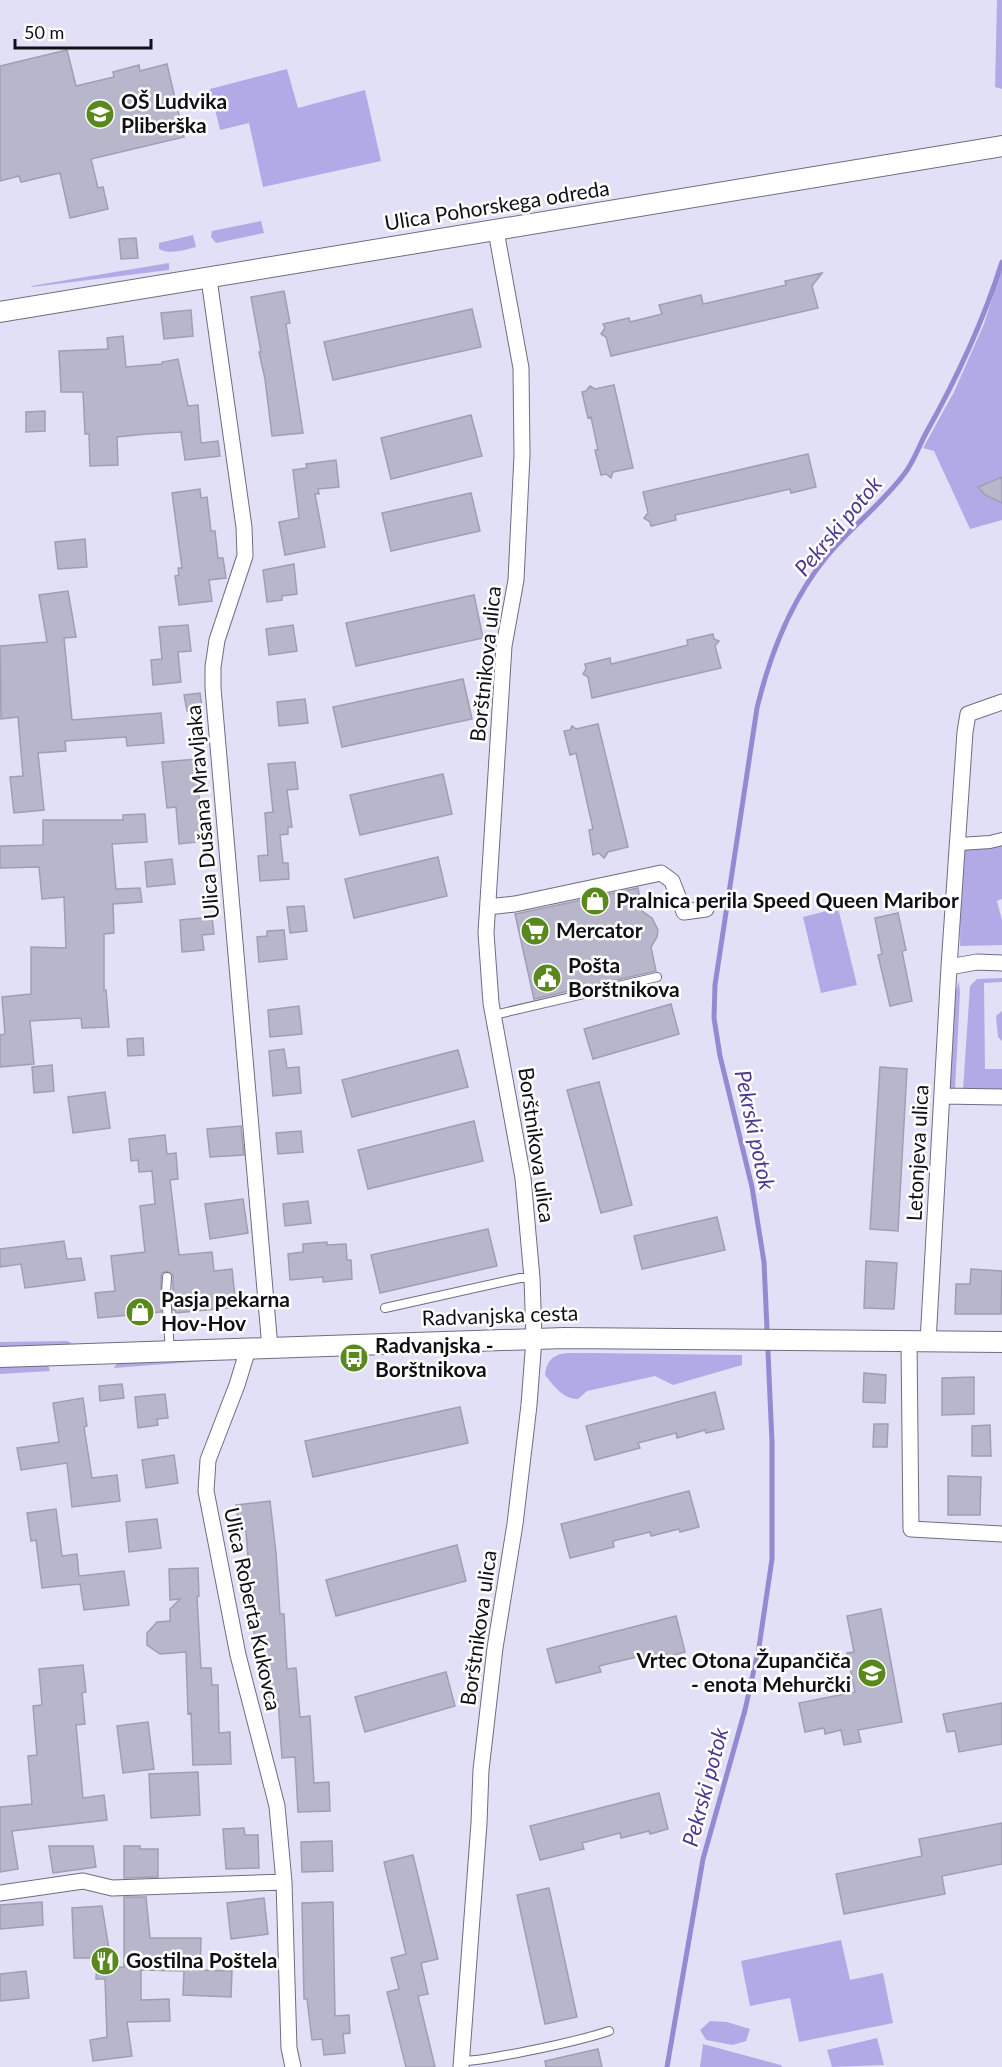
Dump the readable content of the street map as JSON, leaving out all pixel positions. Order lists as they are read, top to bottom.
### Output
{
  "streets": {
    "street": [
      "Ulica Pohorskega odreda",
      "Borštnikova ulica",
      "Ulica Dušana Mravljaka",
      "Letonjeva ulica",
      "Radvanjska cesta",
      "Ulica Roberta Kukovca"
    ]
  },
  "crossings": [
    ["Ulica Pohorskega odreda", "Borštnikova ulica"],
    ["Ulica Pohorskega odreda", "Ulica Dušana Mravljaka"],
    ["Borštnikova ulica", "Radvanjska cesta"],
    ["Ulica Dušana Mravljaka", "Radvanjska cesta"],
    ["Letonjeva ulica", "Radvanjska cesta"],
    ["Radvanjska cesta", "Ulica Roberta Kukovca"]
  ],
  "water": ["Pekrski potok"],
  "places": {
    "school or university": ["OŠ Ludvika Pliberška", "Vrtec Otona Župančiča - enota Mehurčki"],
    "shop": ["Pralnica perila Speed Queen Maribor", "Pasja pekarna Hov-Hov"],
    "supermarket": ["Mercator"],
    "public building": ["Pošta Borštnikova"],
    "bus stop": ["Radvanjska - Borštnikova"],
    "restaurant": ["Gostilna Poštela"]
  },
  "scale_bar": "50 m"
}
